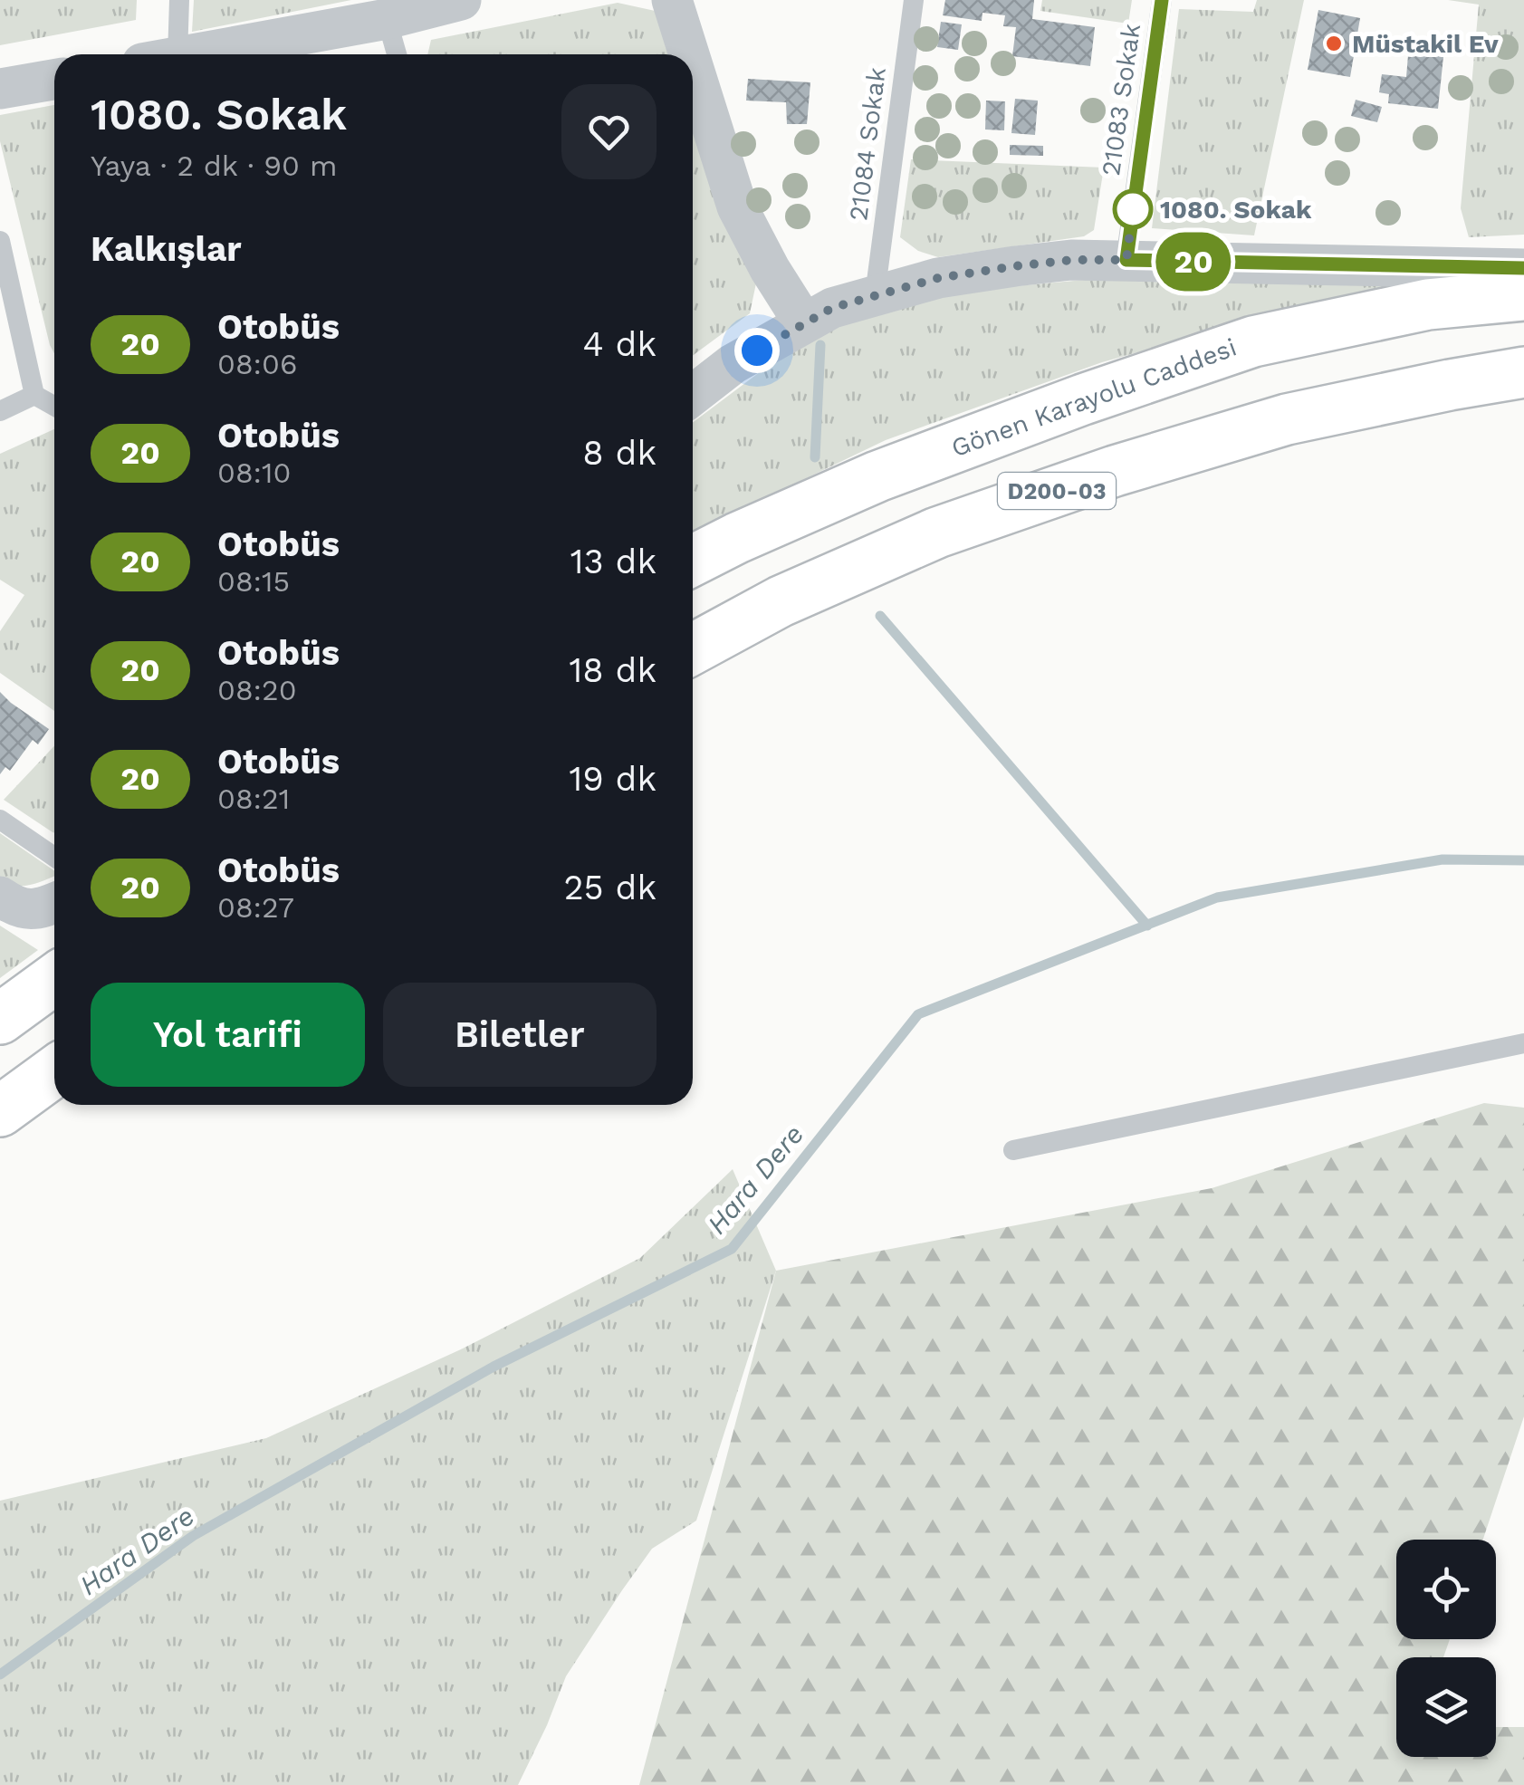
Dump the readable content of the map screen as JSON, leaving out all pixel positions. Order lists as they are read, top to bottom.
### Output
{
  "streets": {
    "highway": ["Gönen Karayolu Caddesi", "D200-03"],
    "lane": ["21083 Sokak", "21084 Sokak"]
  },
  "water": ["Hara Dere"],
  "places": ["Müstakil Ev", "1080. Sokak"],
  "lines": ["bus line 20"],
  "page": {
    "on_map": "20",
    "heading": [
      ["1080. Sokak", "Yaya · 2 dk · 90 m"],
      "Kalkışlar"
    ],
    "list": [
      {
        "mark": "20",
        "name": "Otobüs",
        "note": "08:06",
        "value": "4 dk"
      },
      {
        "mark": "20",
        "name": "Otobüs",
        "note": "08:10",
        "value": "8 dk"
      },
      {
        "mark": "20",
        "name": "Otobüs",
        "note": "08:15",
        "value": "13 dk"
      },
      {
        "mark": "20",
        "name": "Otobüs",
        "note": "08:20",
        "value": "18 dk"
      },
      {
        "mark": "20",
        "name": "Otobüs",
        "note": "08:21",
        "value": "19 dk"
      },
      {
        "mark": "20",
        "name": "Otobüs",
        "note": "08:27",
        "value": "25 dk"
      }
    ],
    "buttons": ["Yol tarifi", "Biletler"]
  }
}
